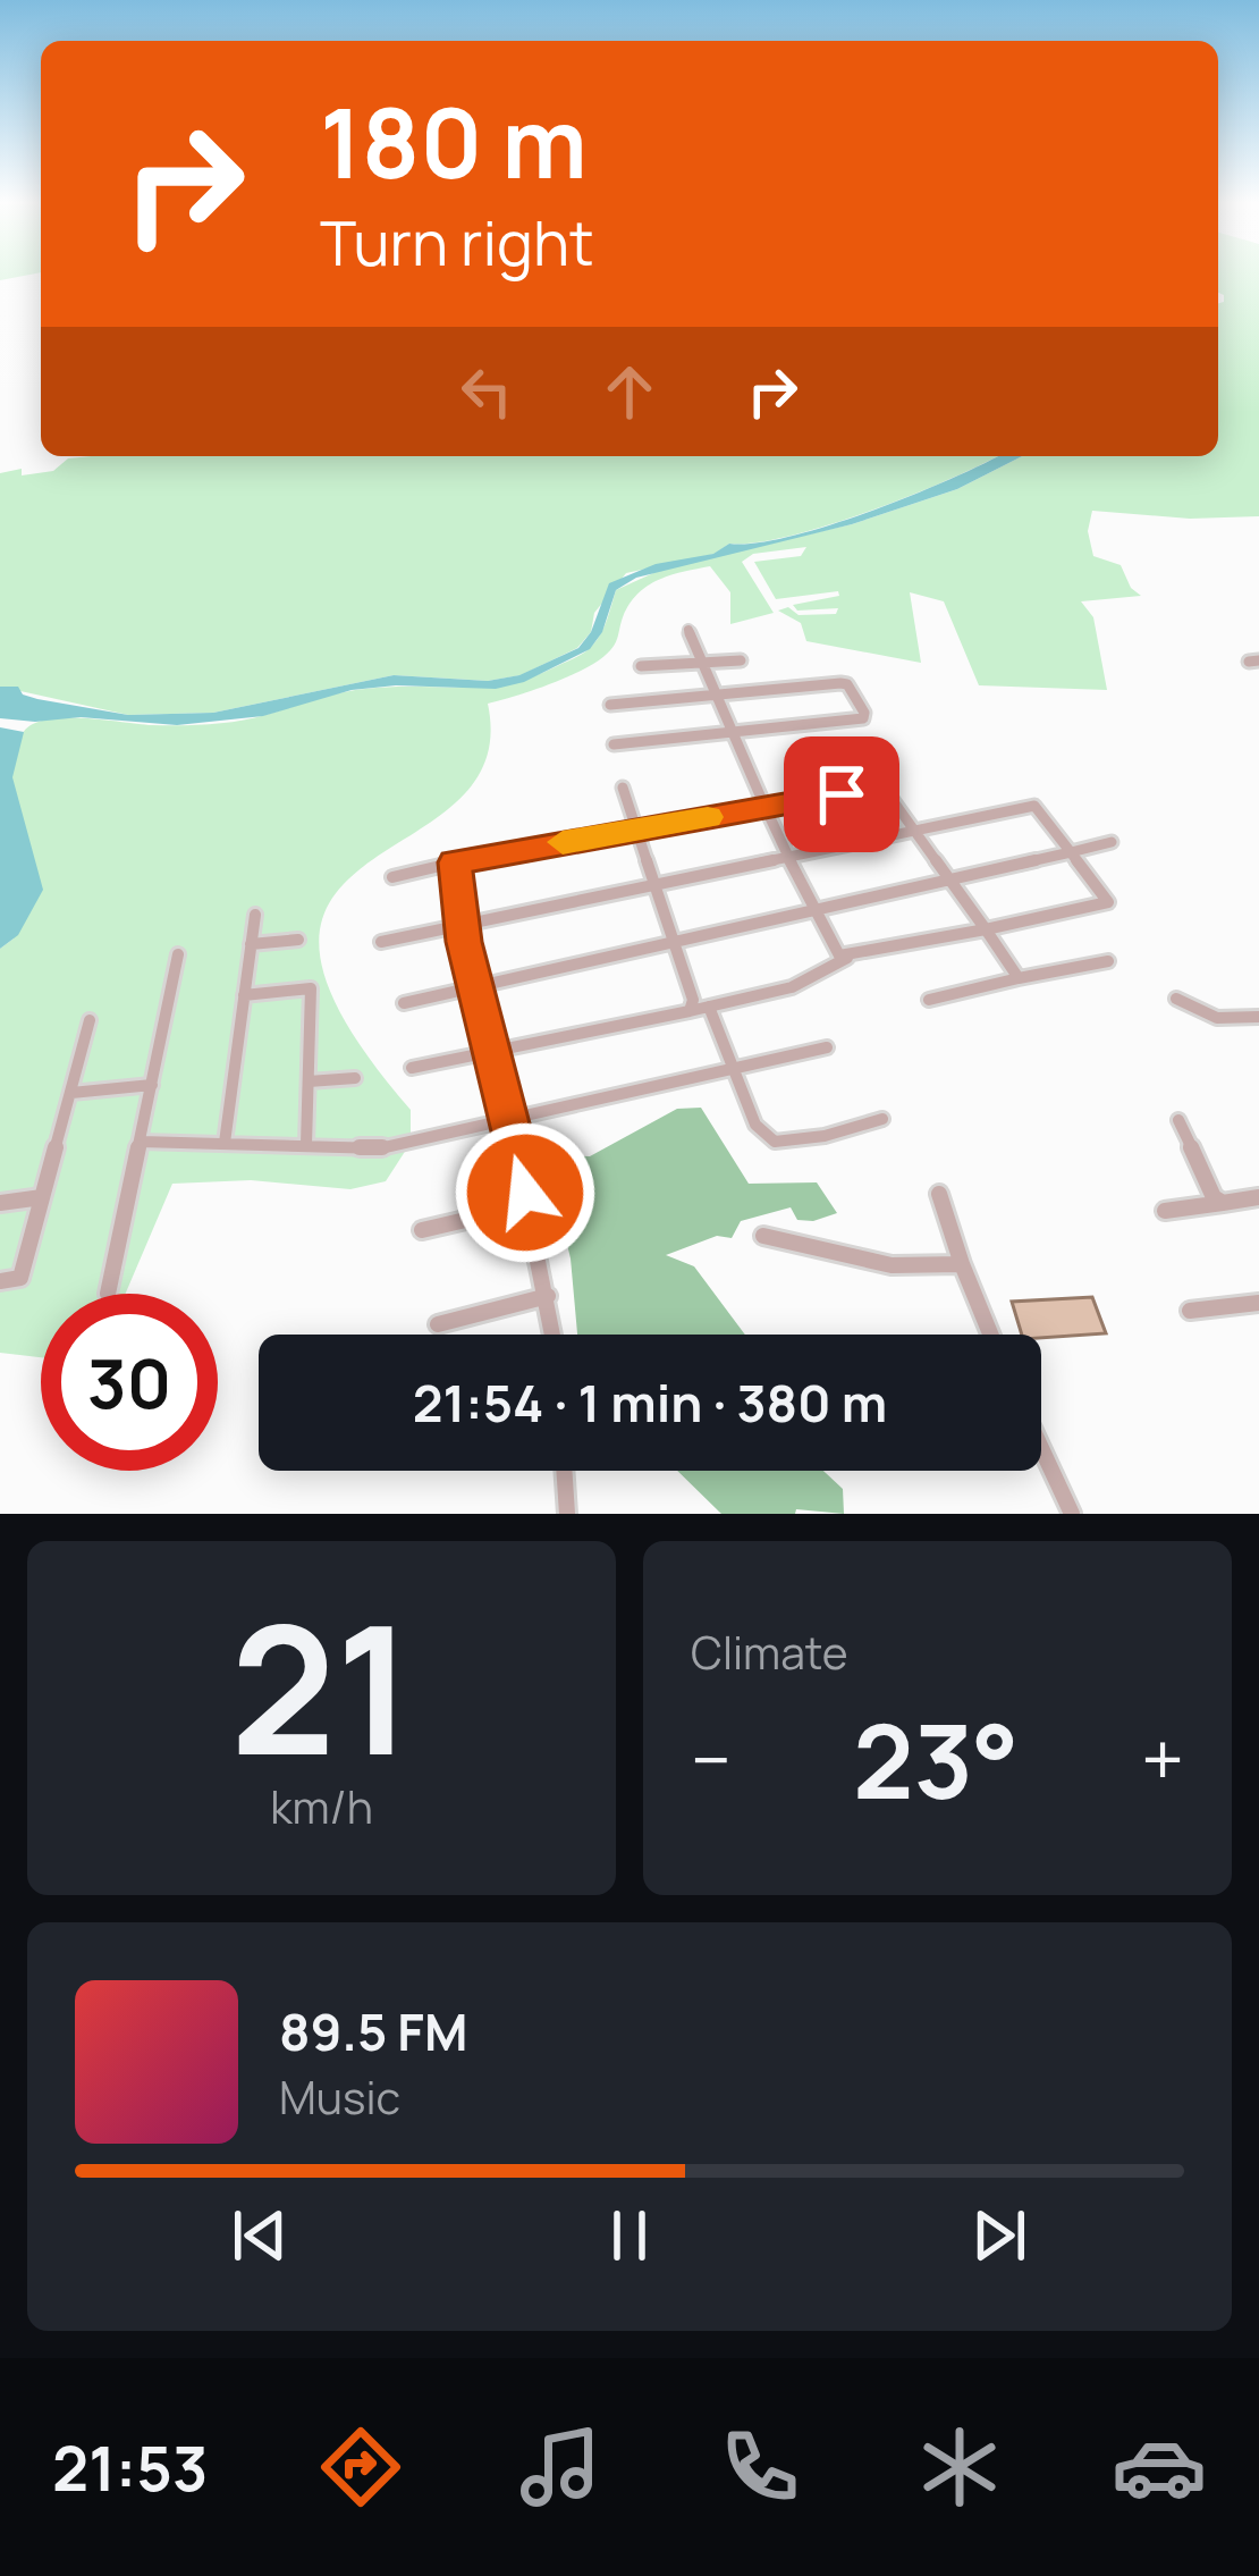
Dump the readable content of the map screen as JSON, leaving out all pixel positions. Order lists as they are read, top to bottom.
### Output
{
  "page": {
    "turn": ["180 m", "Turn right"],
    "limit": "30",
    "trip": "21:54 · 1 min · 380 m",
    "tile": [
      ["21", "km/h"],
      "Climate"
    ],
    "heat": ["−", "23°", "+"],
    "song": ["89.5 FM", "Music"],
    "tabs": "21:53"
  }
}
